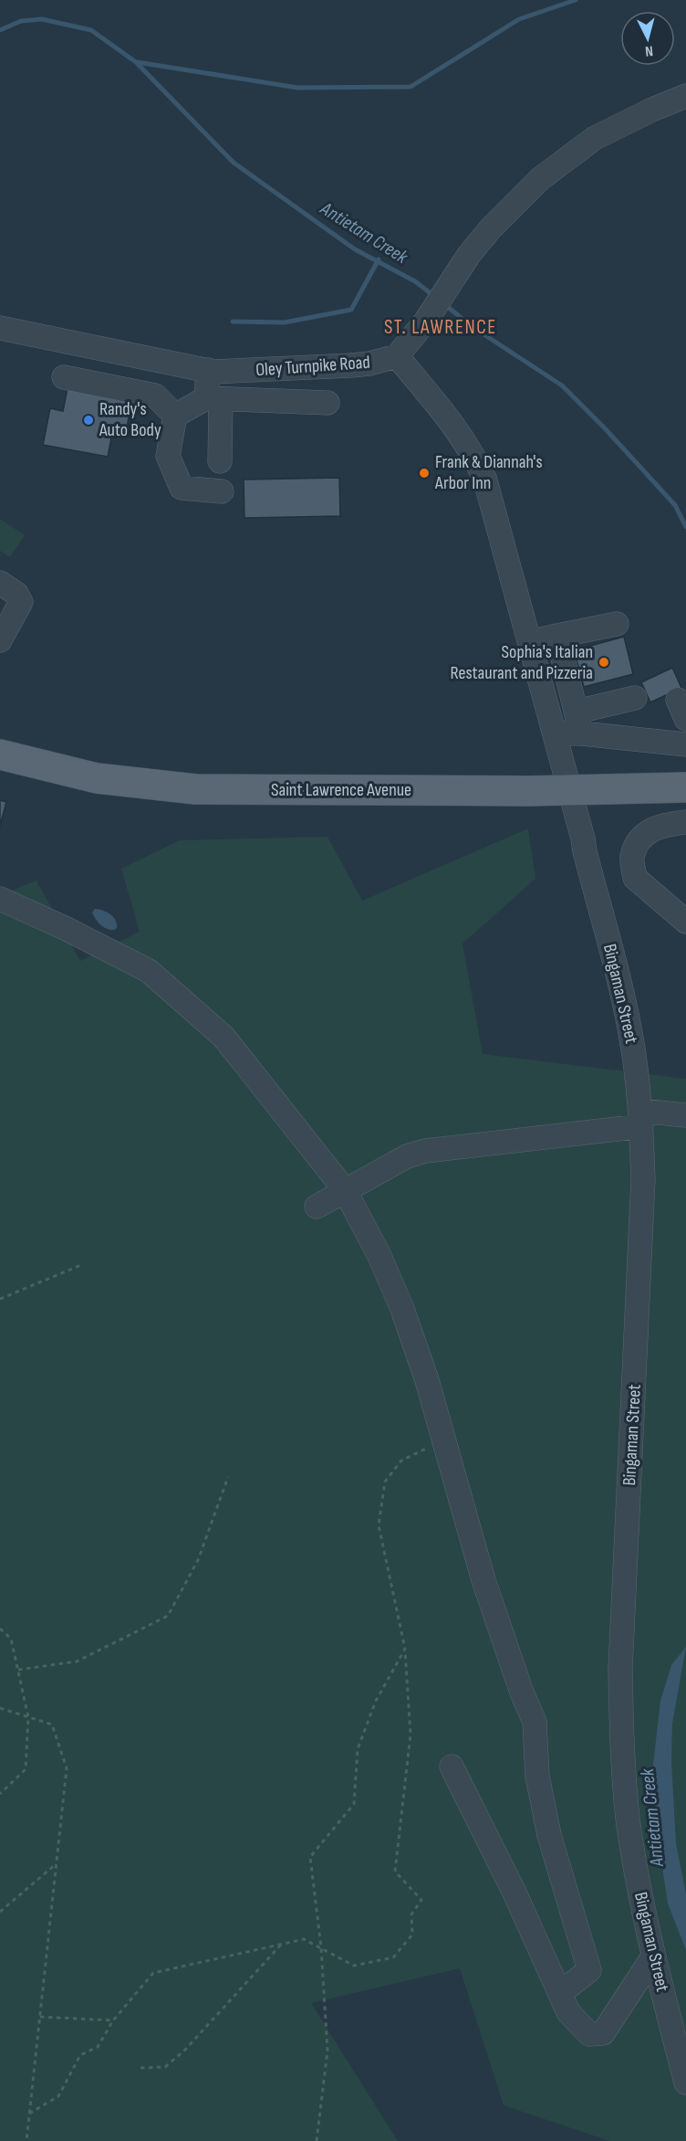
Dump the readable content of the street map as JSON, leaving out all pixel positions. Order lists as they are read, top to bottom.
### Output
{
  "streets": {
    "main road": ["Saint Lawrence Avenue"],
    "street": ["Oley Turnpike Road", "Bingaman Street"]
  },
  "crossings": [
    ["Oley Turnpike Road", "Bingaman Street"],
    ["Saint Lawrence Avenue", "Bingaman Street"]
  ],
  "districts": ["ST. LAWRENCE"],
  "water": ["Antietam Creek"],
  "places": ["Randy's Auto Body", "Frank & Diannah's Arbor Inn", "Sophia's Italian Restaurant and Pizzeria"],
  "north": "bottom"
}
